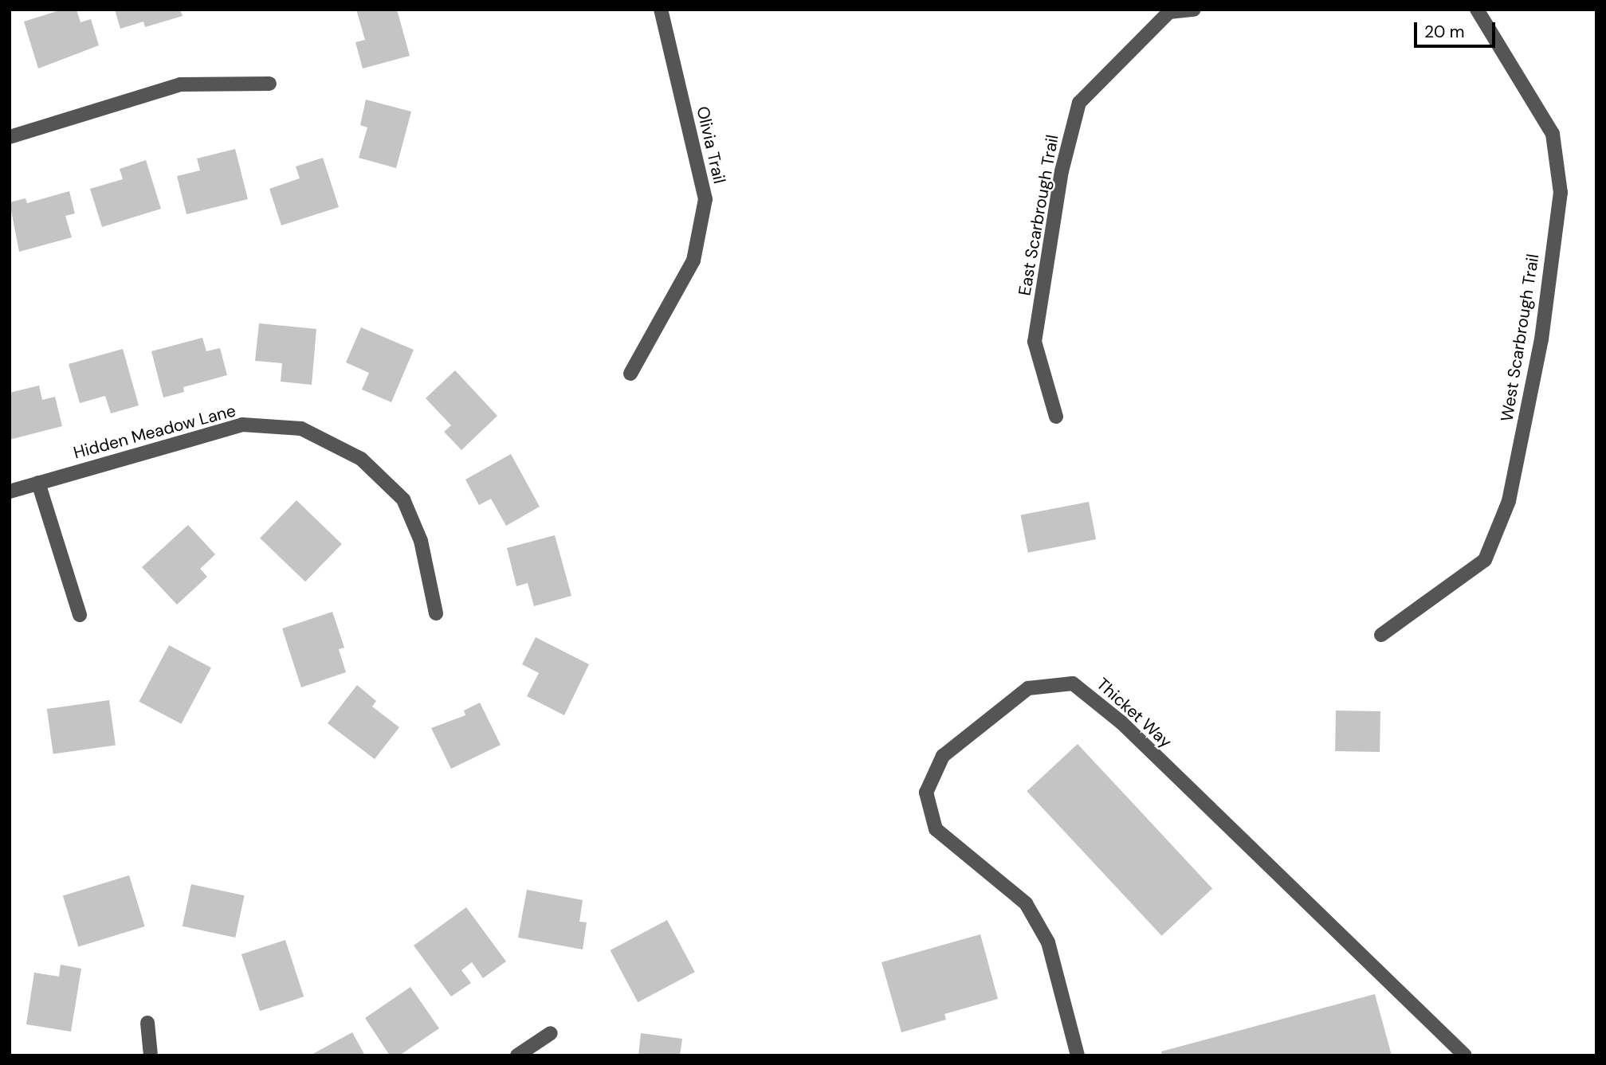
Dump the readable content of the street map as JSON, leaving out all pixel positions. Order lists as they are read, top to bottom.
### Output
{
  "streets": {
    "street": [
      "Olivia Trail",
      "East Scarbrough Trail",
      "West Scarbrough Trail",
      "Hidden Meadow Lane",
      "Thicket Way"
    ]
  },
  "scale_bar": "20 m"
}
